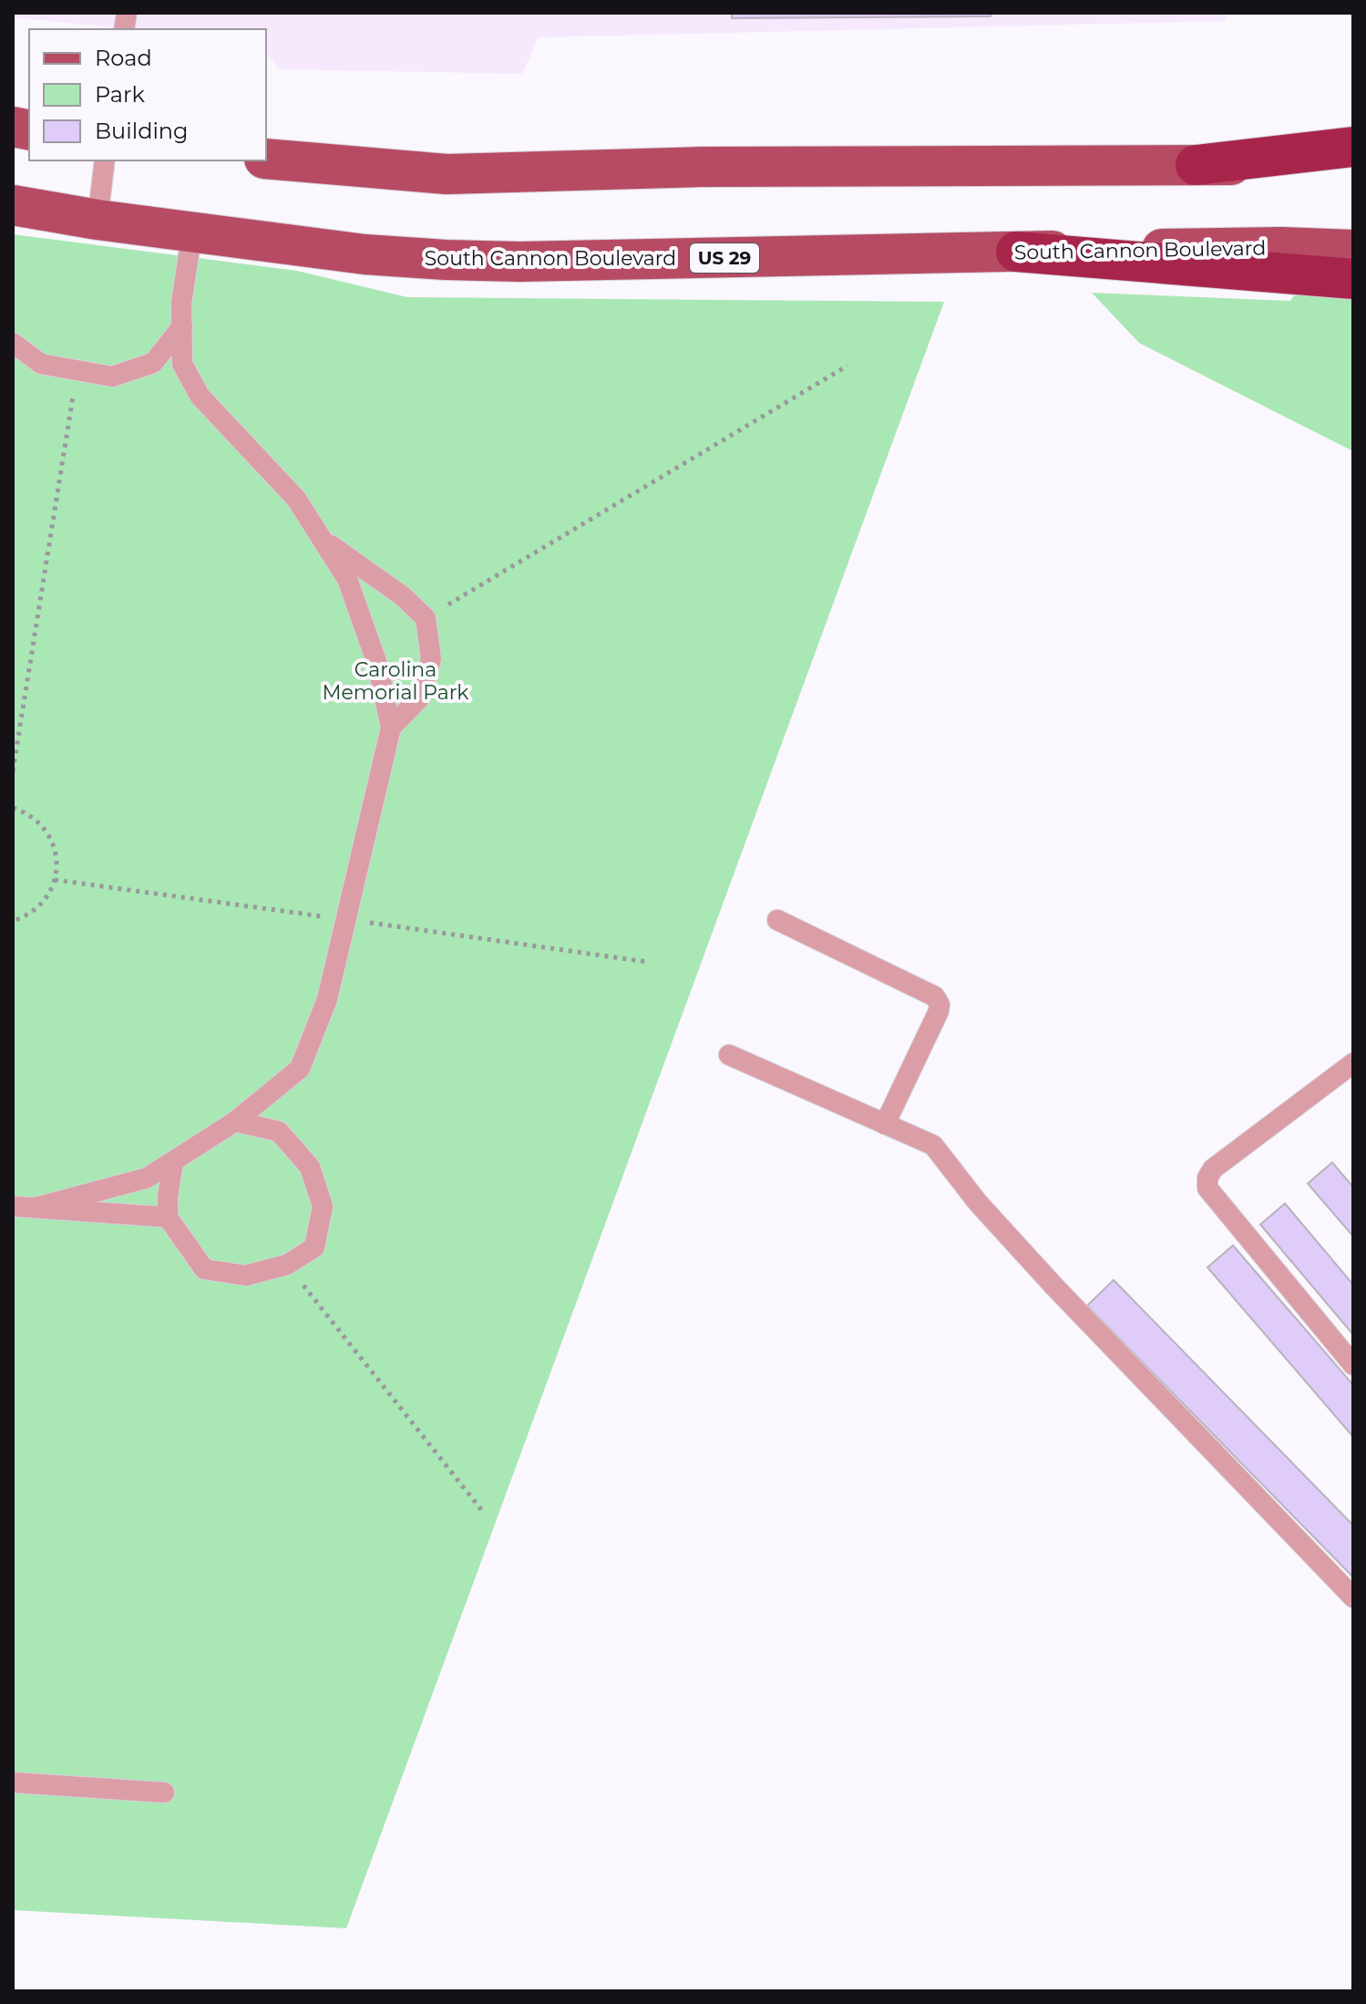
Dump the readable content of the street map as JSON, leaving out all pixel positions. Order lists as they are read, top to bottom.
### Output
{
  "streets": {
    "main road": ["South Cannon Boulevard", "US 29"]
  },
  "parks": ["Carolina Memorial Park"],
  "legend": ["Road", "Park", "Building"]
}
